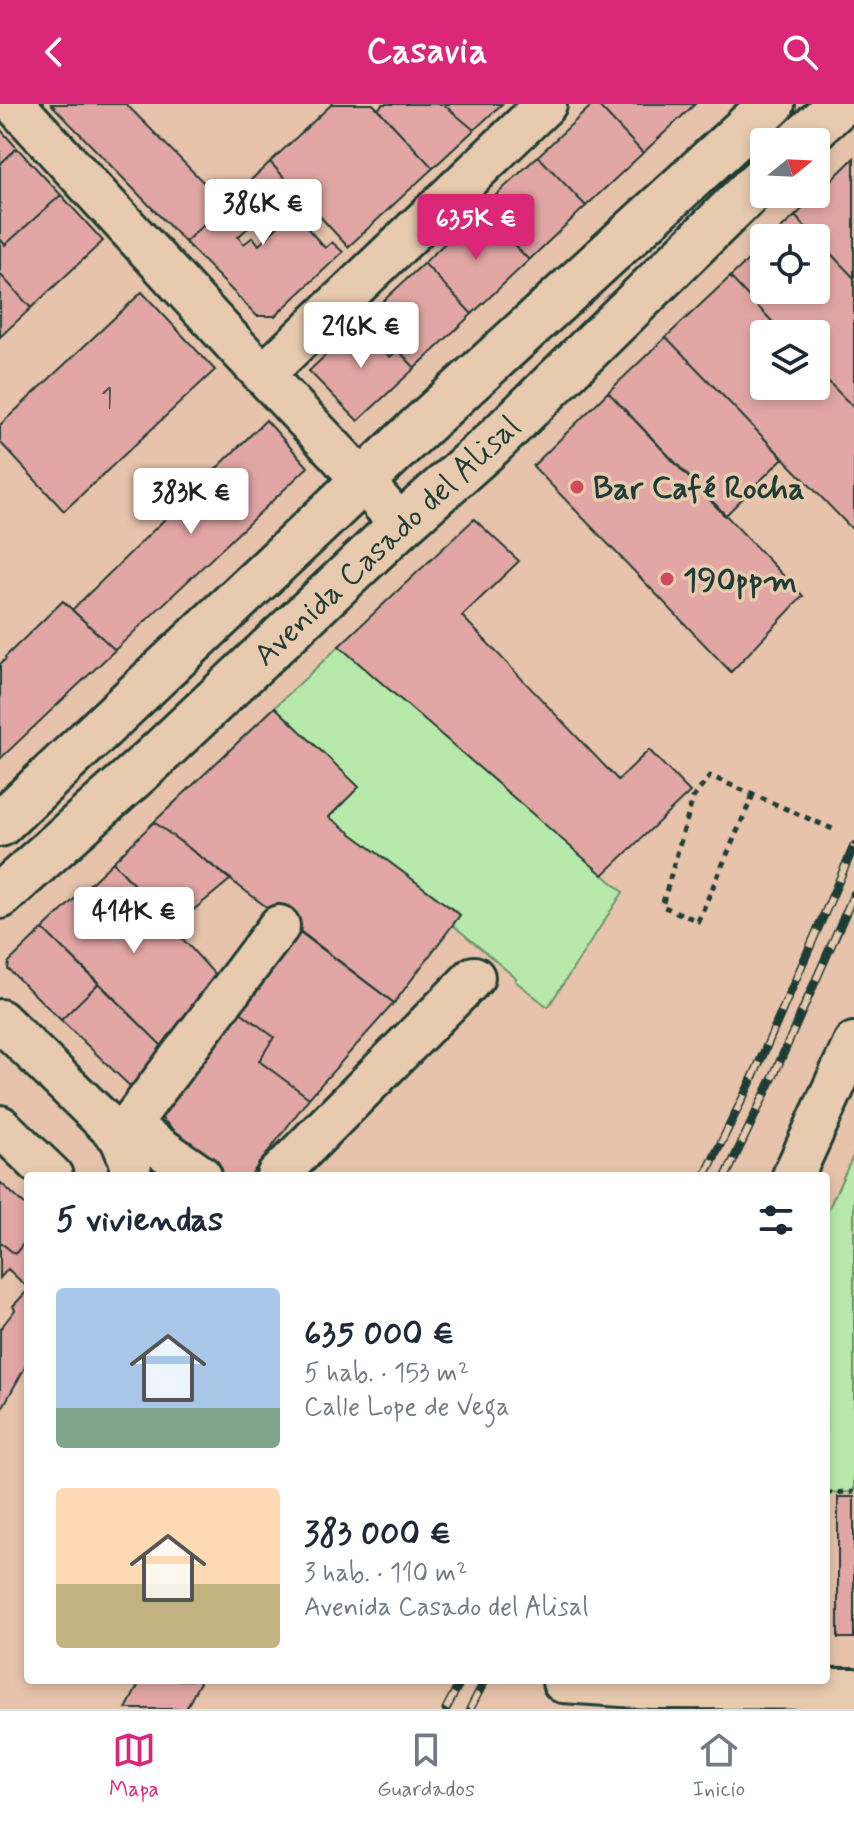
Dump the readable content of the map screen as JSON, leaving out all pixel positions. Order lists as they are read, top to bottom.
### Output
{
  "streets": {
    "main road": ["Avenida Casado del Alisal"]
  },
  "places": ["Bar Café Rocha", "190ppm"],
  "house_numbers": ["1"],
  "north": "right",
  "page": {
    "header": "Casavia",
    "price": [
      "386K €",
      "635K €",
      "216K €",
      "383K €",
      "414K €"
    ],
    "heading": "5 viviendas",
    "list": [
      {
        "name": "635 000 €",
        "note": "5 hab. · 153 m² · Calle Lope de Vega"
      },
      {
        "name": "383 000 €",
        "note": "3 hab. · 110 m² · Avenida Casado del Alisal"
      }
    ],
    "tabs": ["Mapa", "Guardados", "Inicio"]
  }
}
